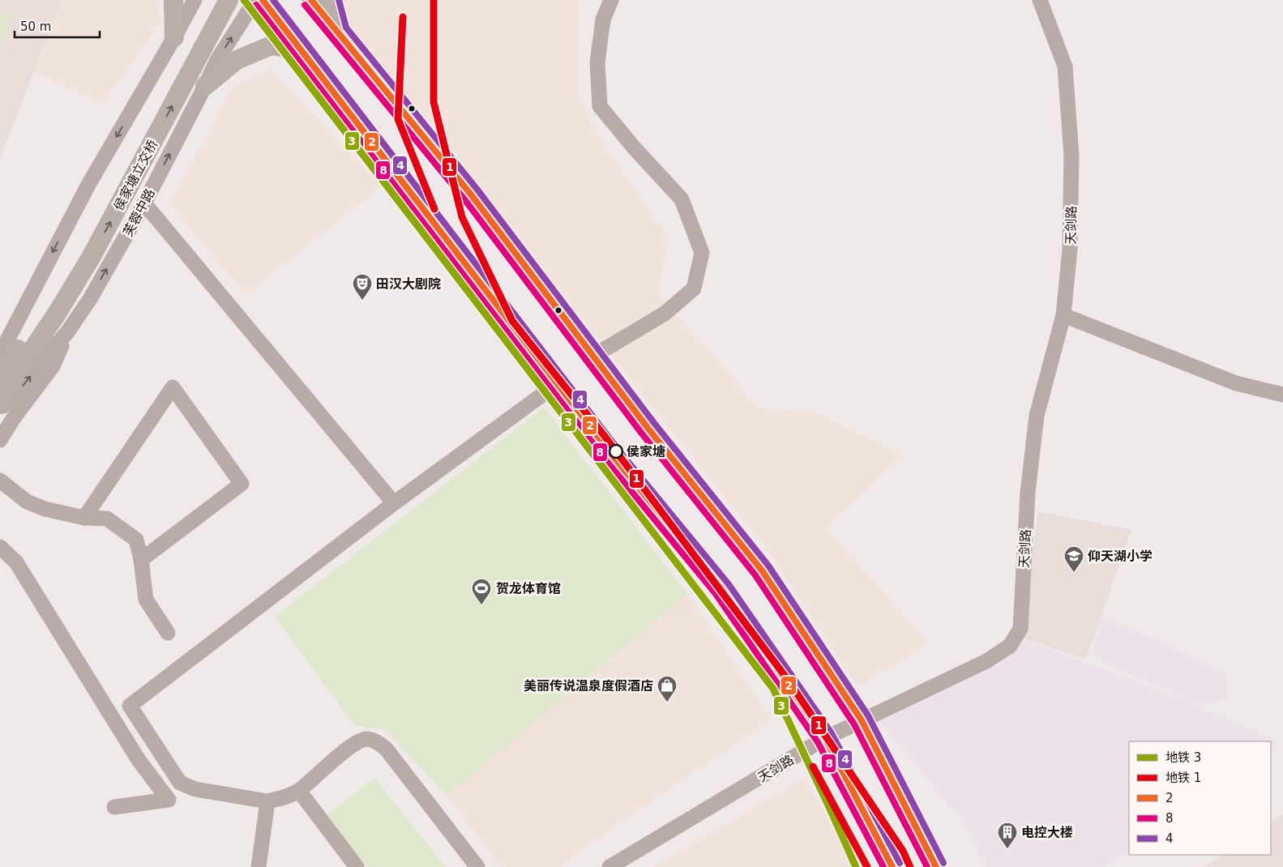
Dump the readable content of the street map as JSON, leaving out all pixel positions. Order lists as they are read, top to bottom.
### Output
{
  "streets": {
    "main road": ["侯家塘立交桥"],
    "street": ["芙蓉中路", "天剑路"]
  },
  "places": {
    "theatre": ["田汉大剧院"],
    "other": ["侯家塘"],
    "school or university": ["仰天湖小学"],
    "sports": ["贺龙体育馆"],
    "shop": ["美丽传说温泉度假酒店"],
    "building": ["电控大楼"]
  },
  "lines": [
    "metro line 3",
    "metro line 1",
    "transit line 2",
    "transit line 4",
    "transit line 8"
  ],
  "legend": [
    "地铁 3",
    "地铁 1",
    "2",
    "8",
    "4"
  ],
  "scale_bar": "50 m"
}
